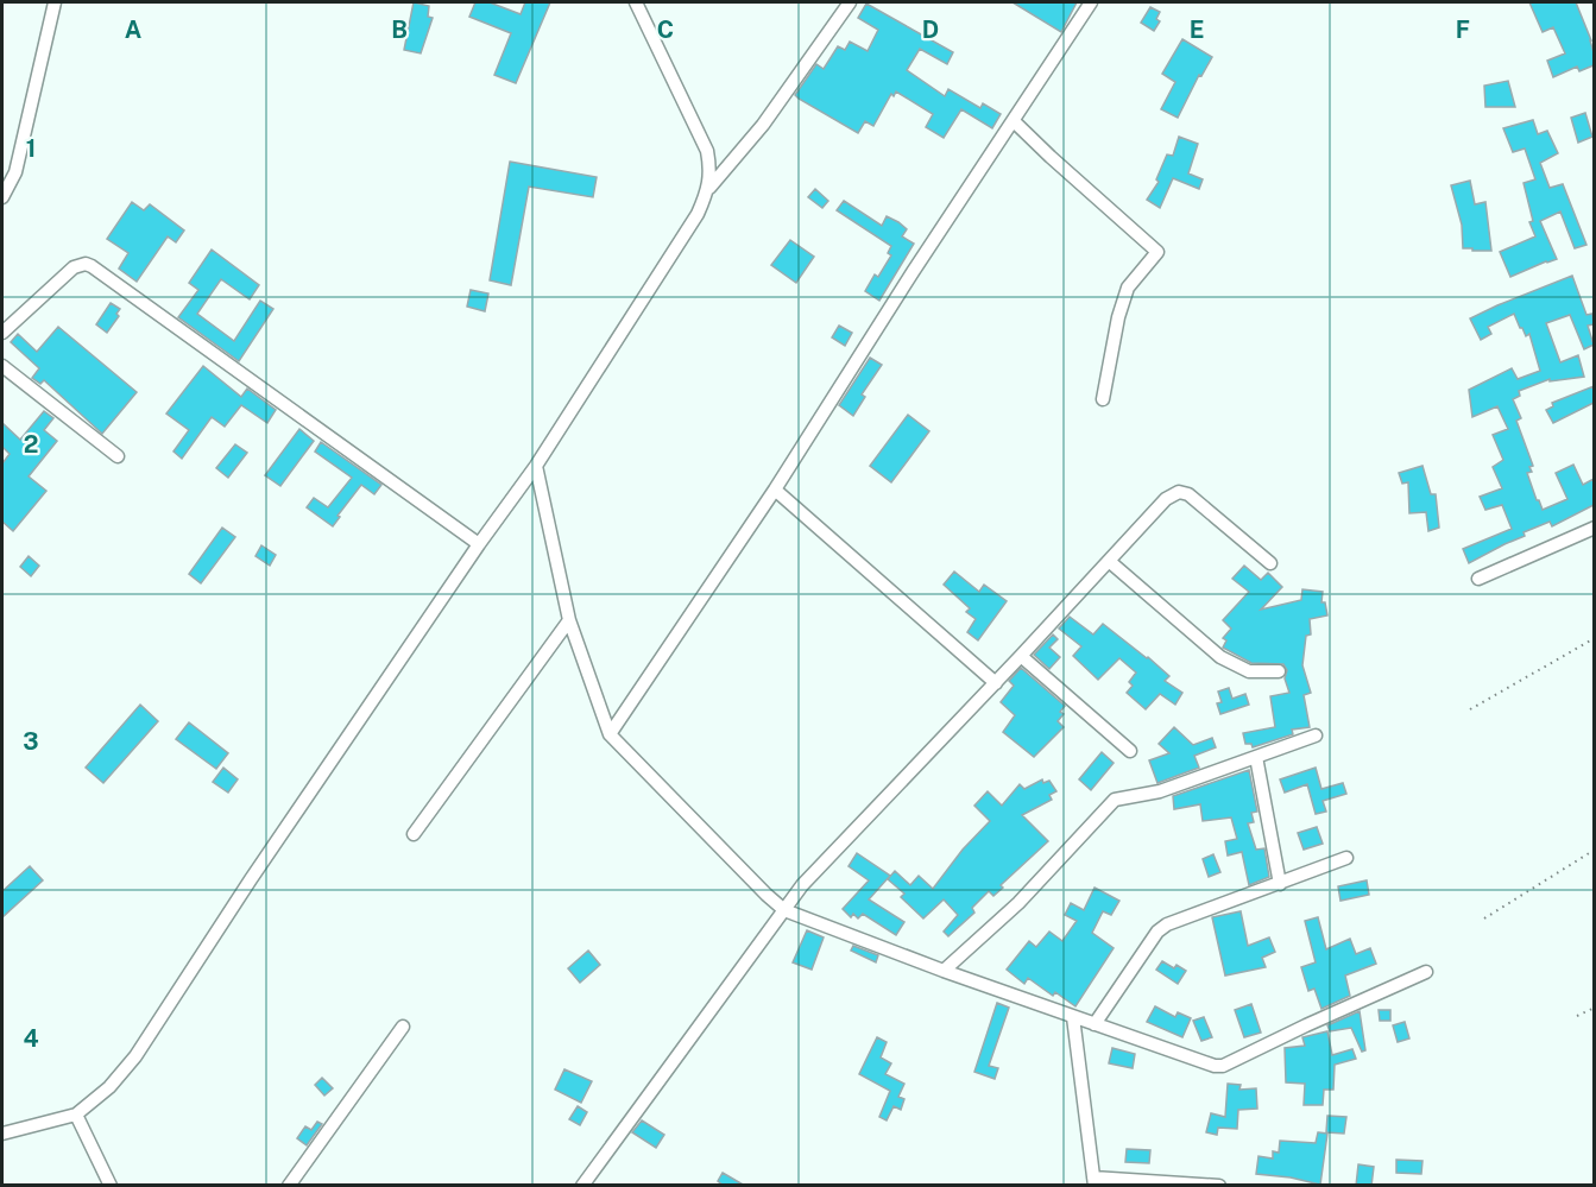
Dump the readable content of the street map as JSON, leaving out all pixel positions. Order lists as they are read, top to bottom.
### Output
{
  "grid": {
    "columns": [
      "A",
      "B",
      "C",
      "D",
      "E",
      "F"
    ],
    "rows": [
      "1",
      "2",
      "3",
      "4"
    ]
  }
}
